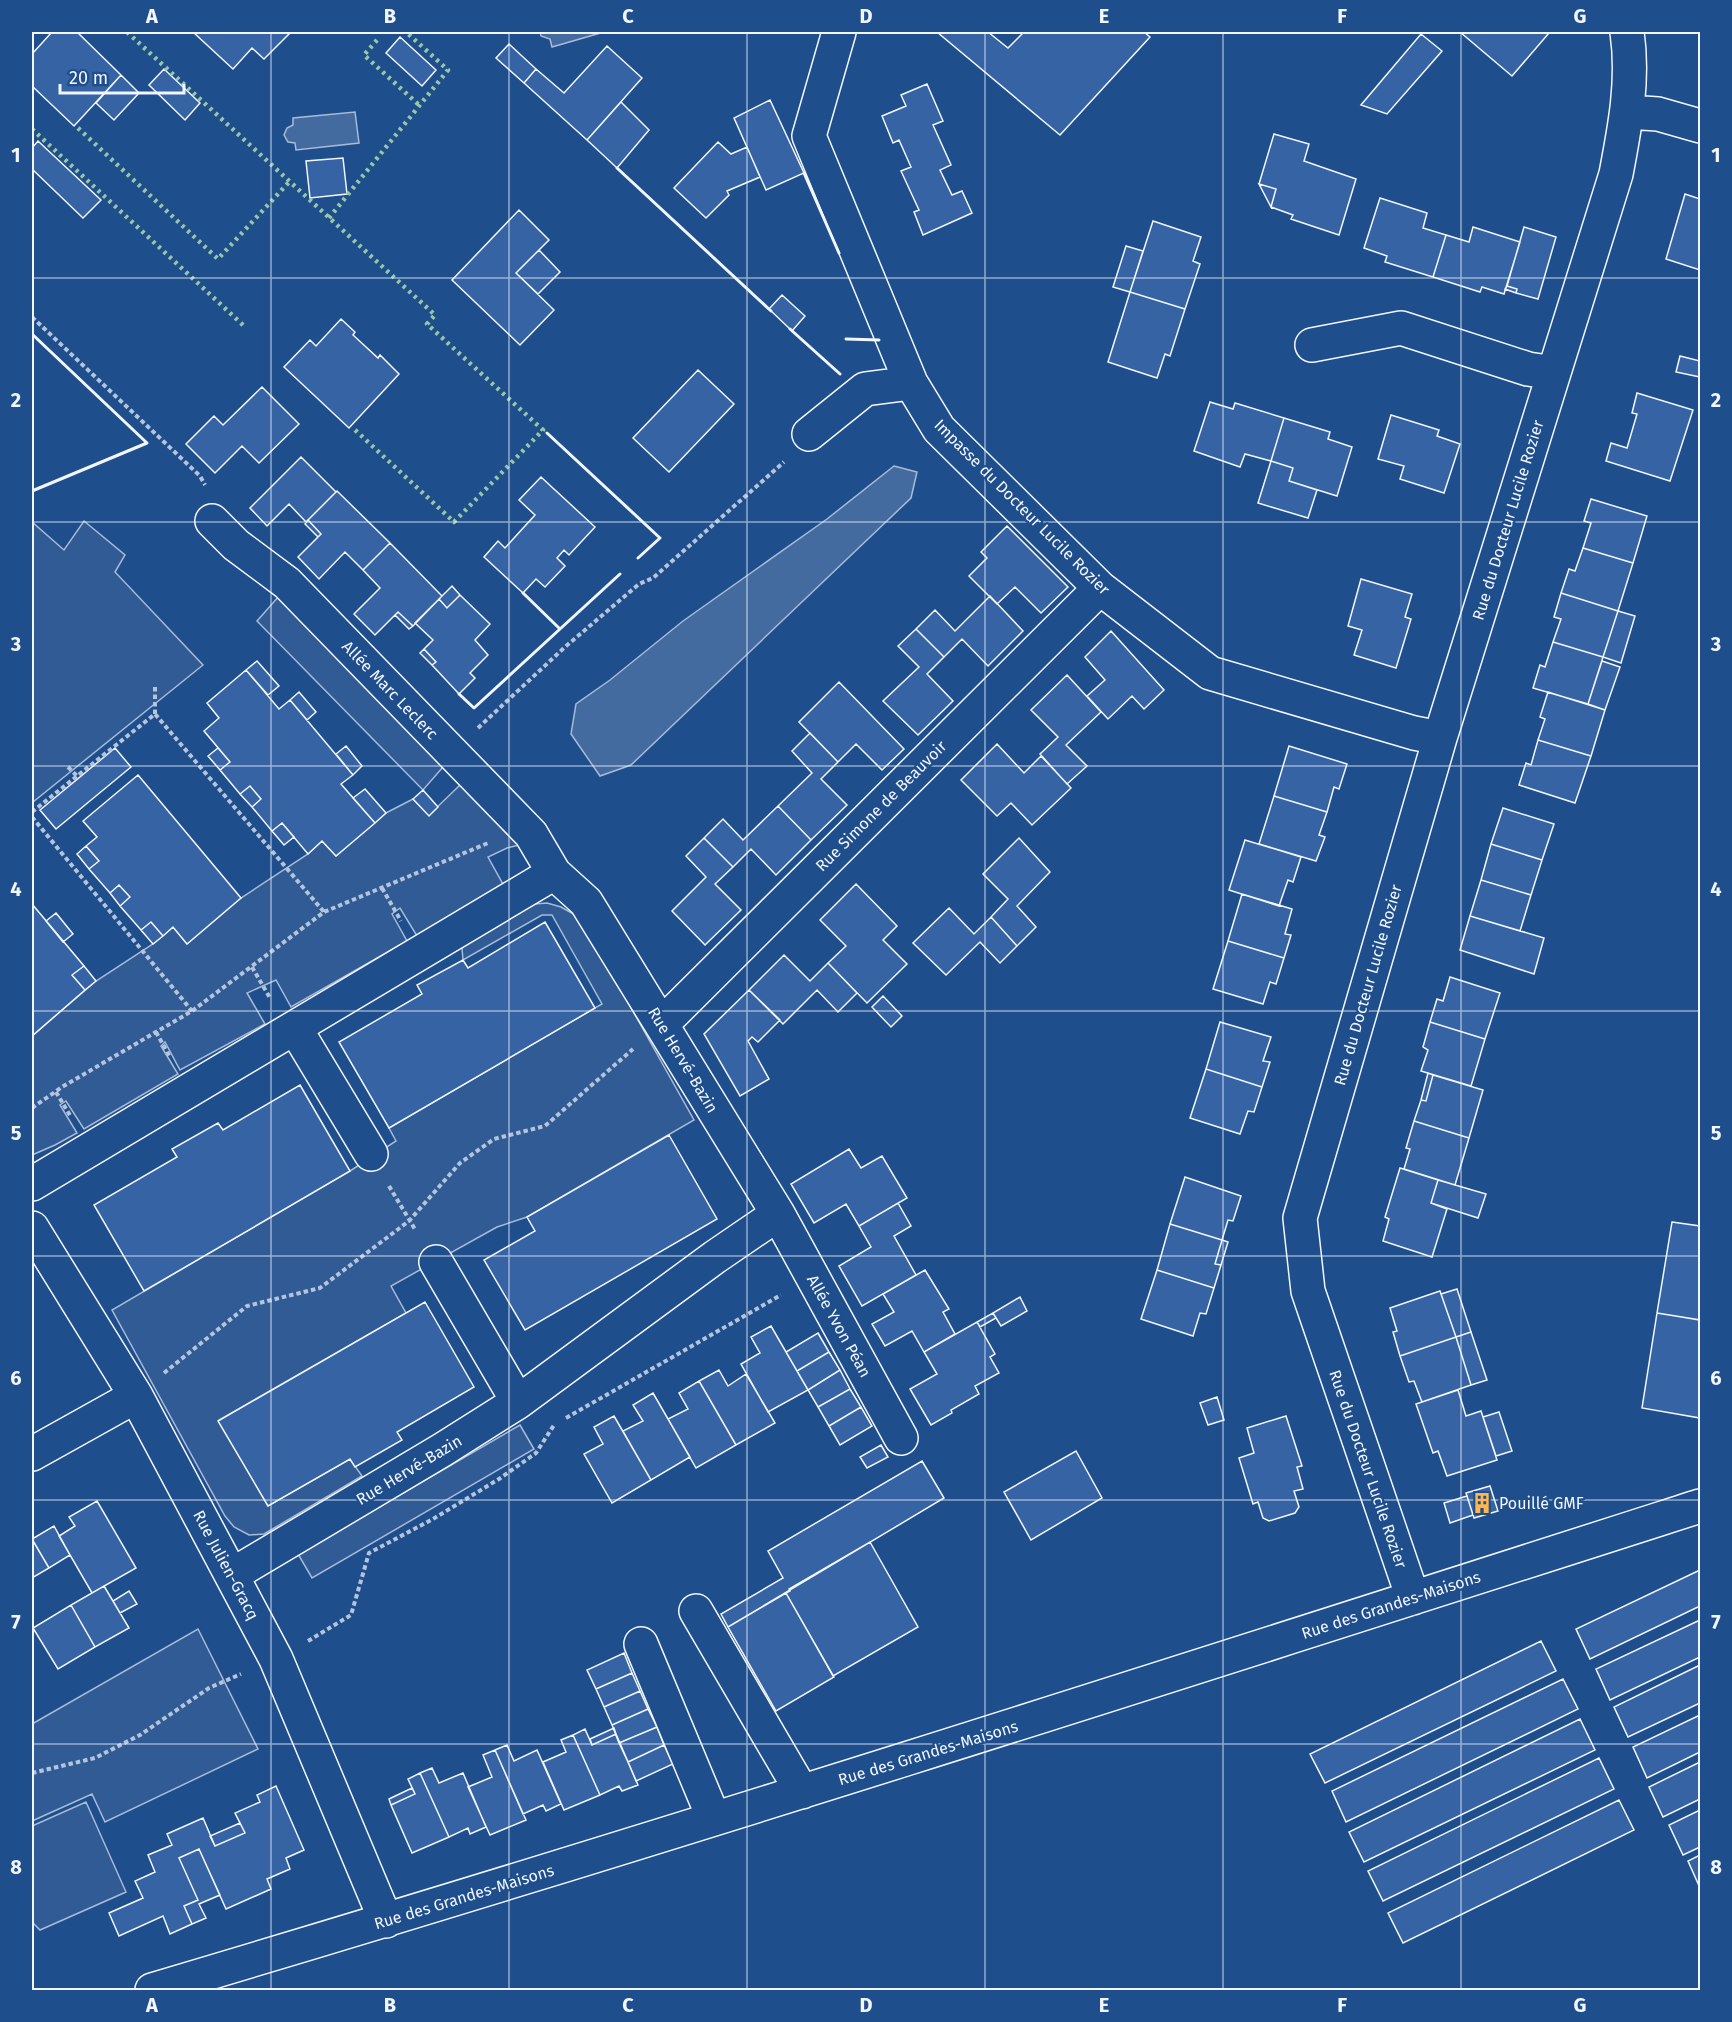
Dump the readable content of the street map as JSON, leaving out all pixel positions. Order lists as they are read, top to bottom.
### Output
{
  "streets": {
    "street": [
      "Impasse du Docteur Lucile Rozier",
      "Rue du Docteur Lucile Rozier",
      "Allée Marc Leclerc",
      "Rue Simone de Beauvoir",
      "Rue Hervé-Bazin",
      "Allée Yvon Péan",
      "Rue Julien-Gracq",
      "Rue des Grandes-Maisons"
    ]
  },
  "crossings": [
    ["Impasse du Docteur Lucile Rozier", "Rue du Docteur Lucile Rozier"],
    ["Impasse du Docteur Lucile Rozier", "Rue Simone de Beauvoir"],
    ["Rue du Docteur Lucile Rozier", "Rue des Grandes-Maisons"],
    ["Allée Marc Leclerc", "Rue Hervé-Bazin"],
    ["Rue Simone de Beauvoir", "Rue Hervé-Bazin"],
    ["Rue Hervé-Bazin", "Allée Yvon Péan"],
    ["Rue Hervé-Bazin", "Rue Julien-Gracq"],
    ["Rue Julien-Gracq", "Rue des Grandes-Maisons"]
  ],
  "places": {
    "building": ["Pouillé GMF"]
  },
  "scale_bar": "20 m",
  "grid": {
    "columns": [
      "A",
      "B",
      "C",
      "D",
      "E",
      "F",
      "G"
    ],
    "rows": [
      "1",
      "2",
      "3",
      "4",
      "5",
      "6",
      "7",
      "8"
    ]
  }
}
